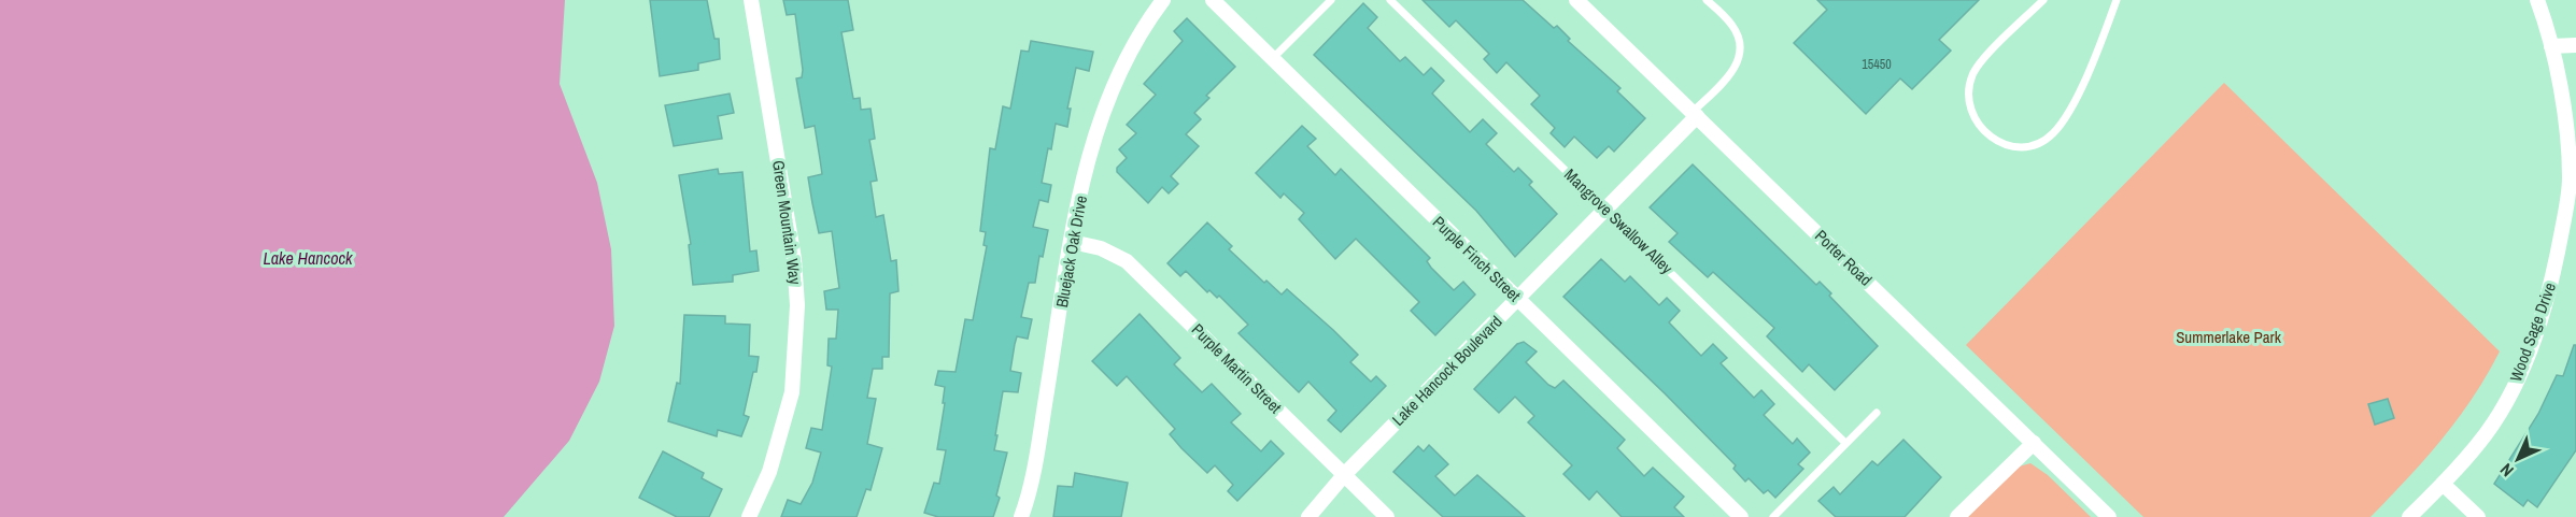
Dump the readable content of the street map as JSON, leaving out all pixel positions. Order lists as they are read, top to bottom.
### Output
{
  "streets": {
    "street": [
      "Green Mountain Way",
      "Bluejack Oak Drive",
      "Porter Road",
      "Purple Finch Street",
      "Wood Sage Drive",
      "Purple Martin Street",
      "Lake Hancock Boulevard"
    ],
    "lane": ["Mangrove Swallow Alley"]
  },
  "crossings": [
    ["Mangrove Swallow Alley", "Lake Hancock Boulevard"],
    ["Bluejack Oak Drive", "Purple Martin Street"],
    ["Porter Road", "Lake Hancock Boulevard"],
    ["Purple Finch Street", "Lake Hancock Boulevard"],
    ["Purple Martin Street", "Lake Hancock Boulevard"]
  ],
  "water": ["Lake Hancock"],
  "parks": ["Summerlake Park"],
  "house_numbers": ["15450"],
  "north": "bottom left"
}
